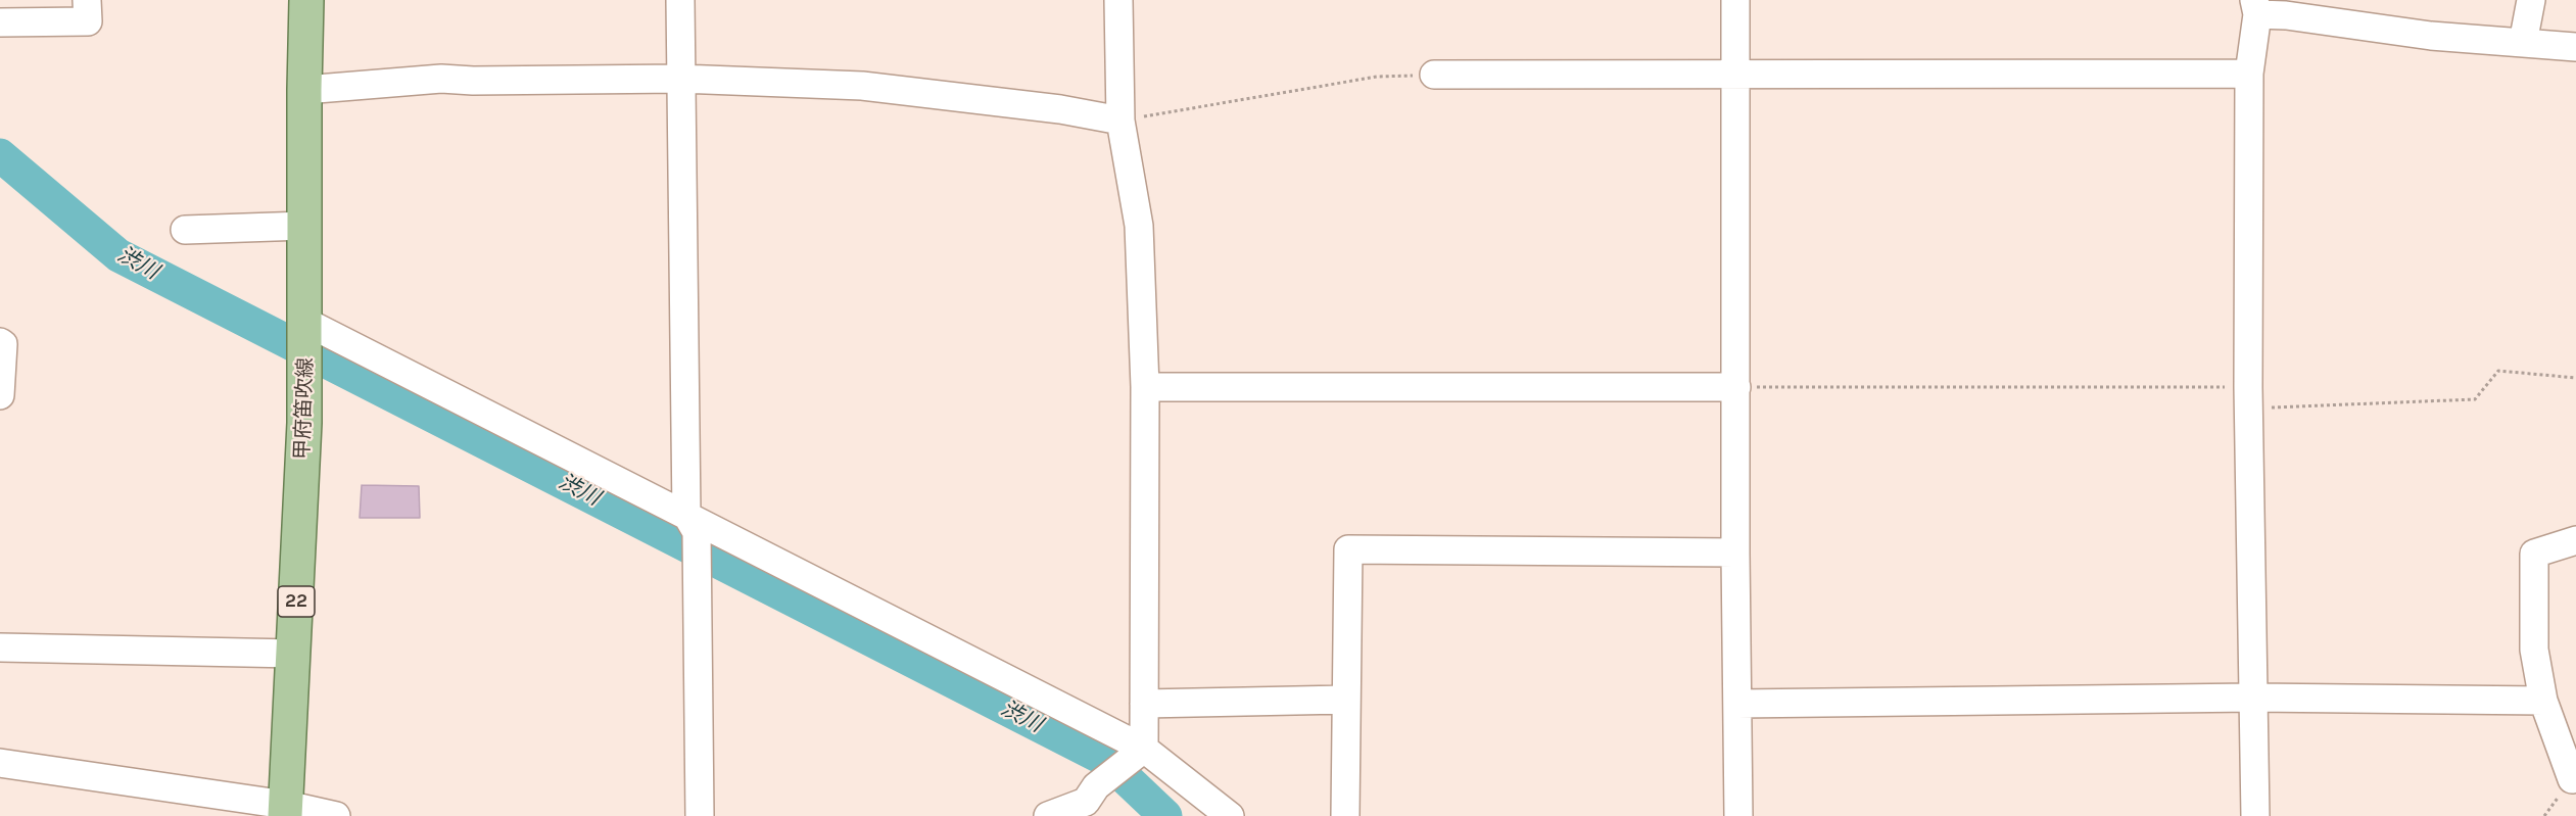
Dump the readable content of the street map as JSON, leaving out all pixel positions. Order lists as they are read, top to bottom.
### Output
{
  "streets": {
    "main road": ["甲府笛吹線", "22"]
  },
  "water": ["渋川"]
}
